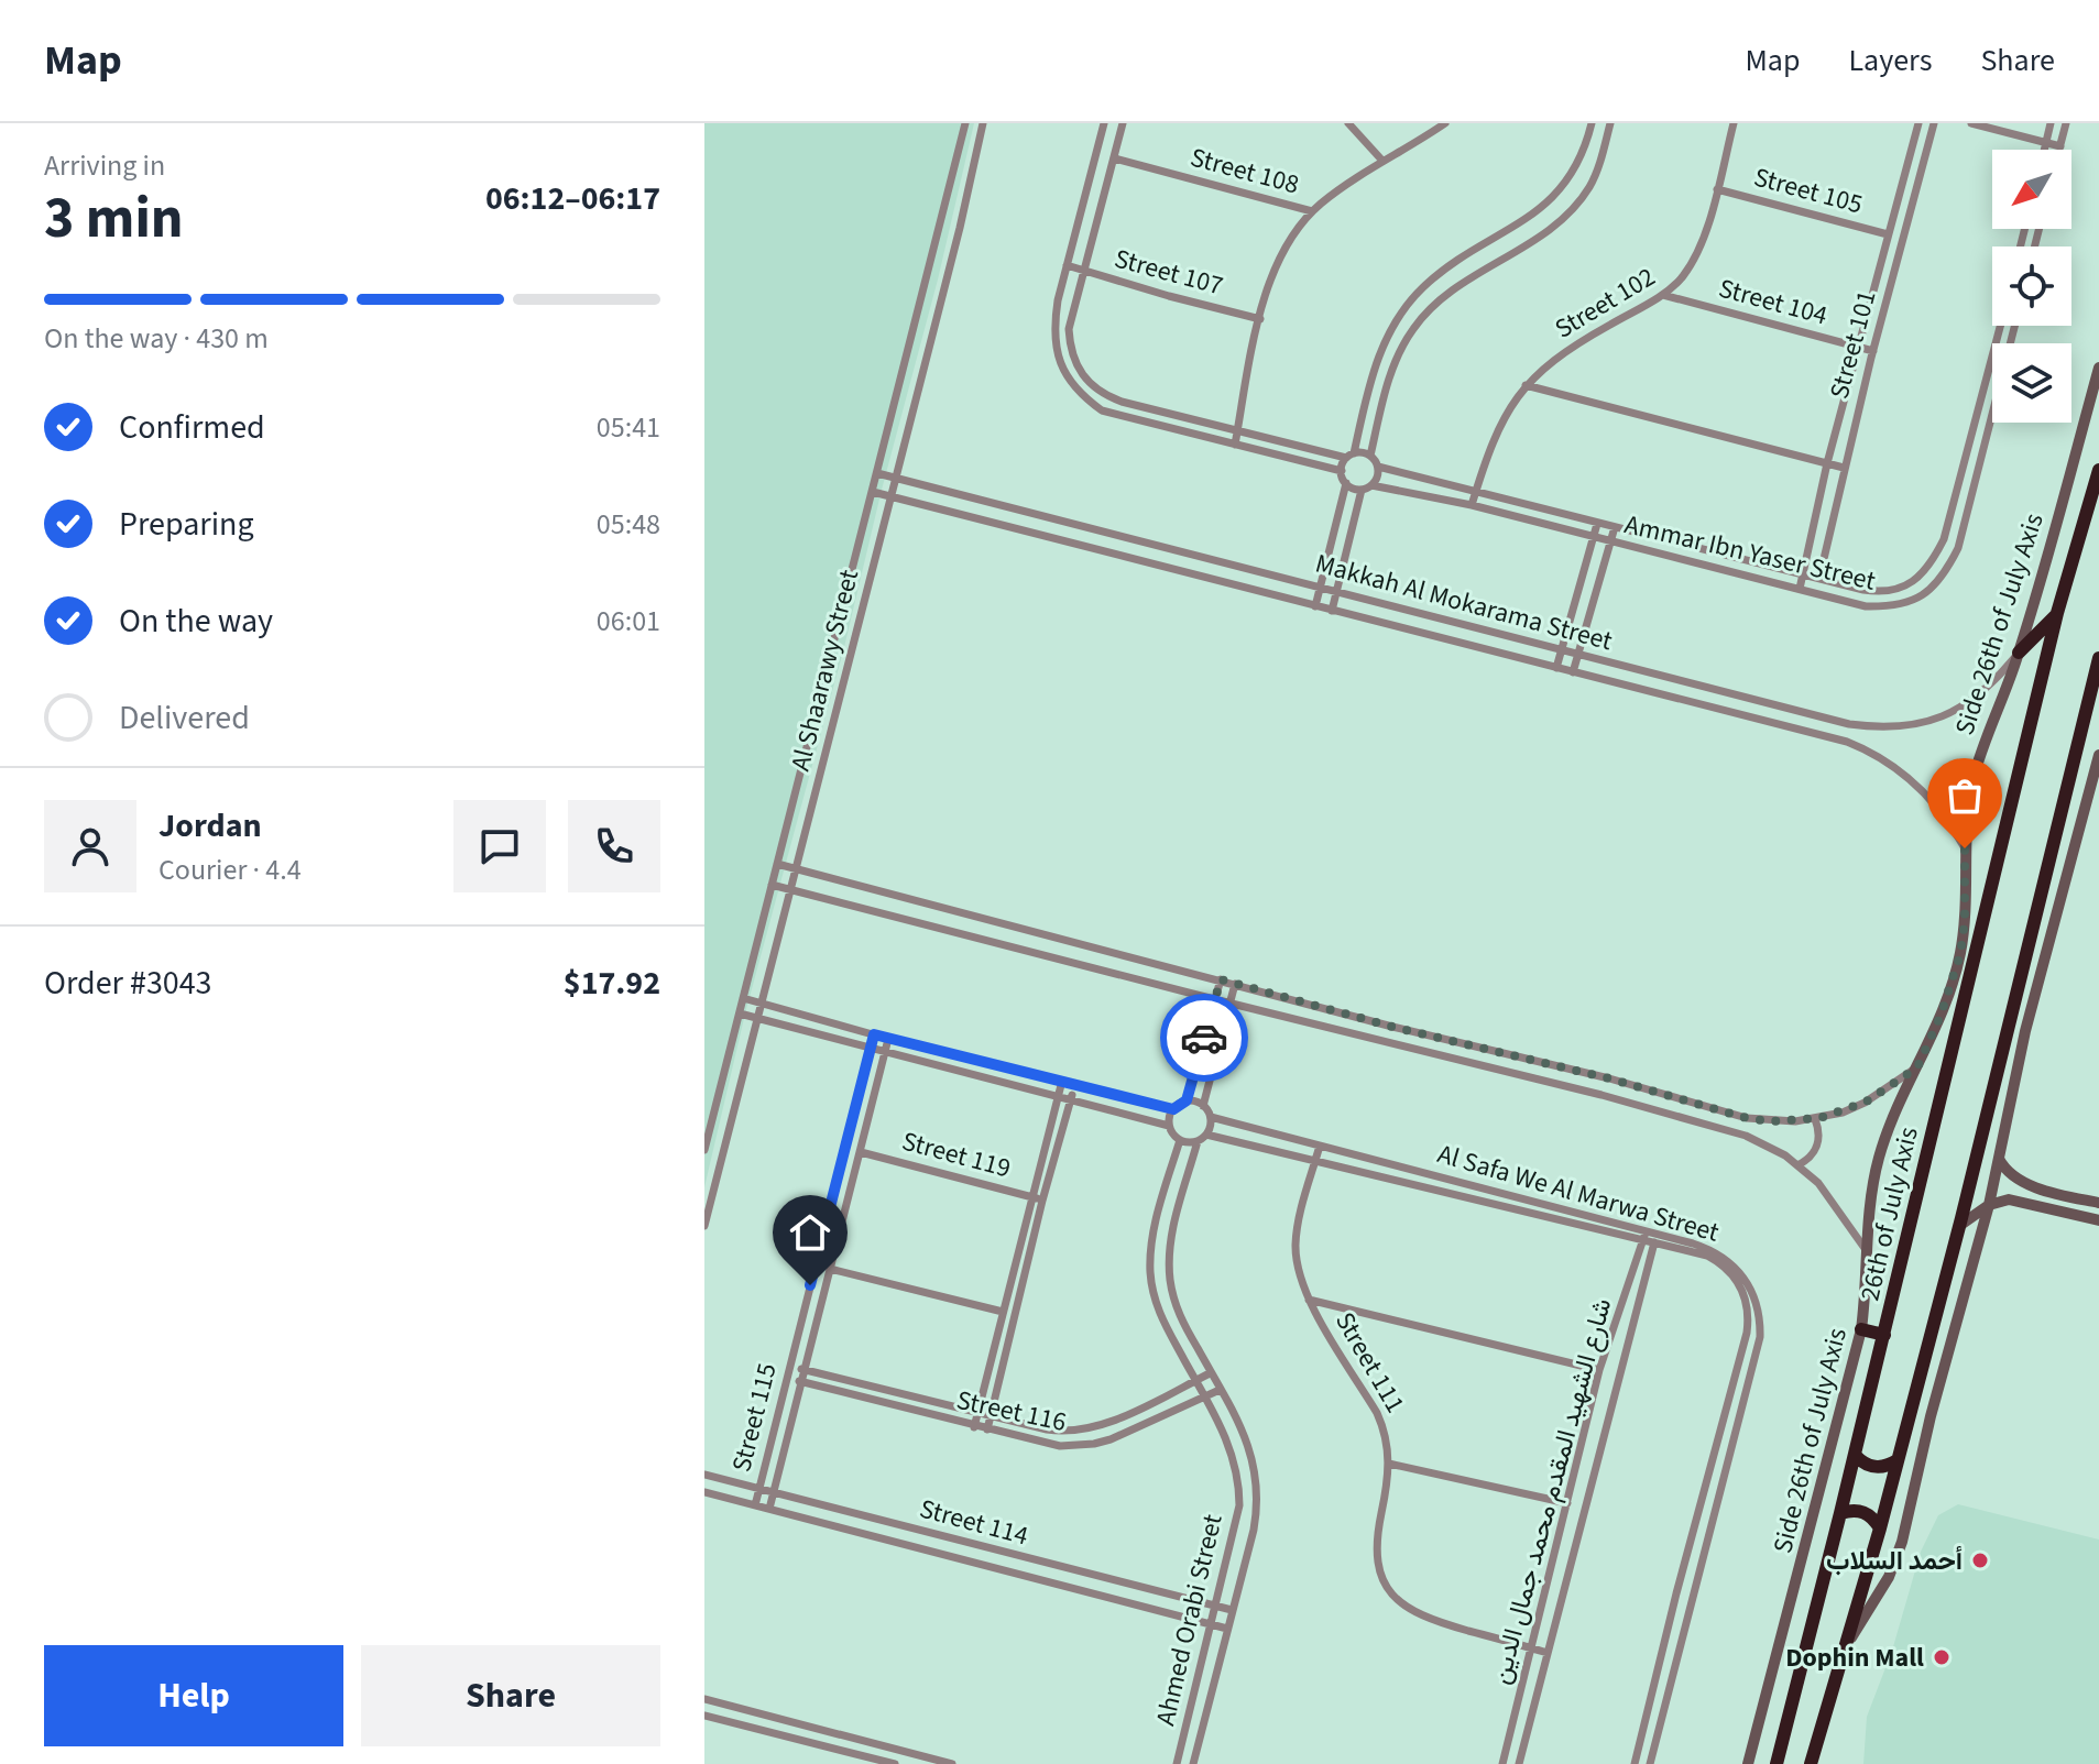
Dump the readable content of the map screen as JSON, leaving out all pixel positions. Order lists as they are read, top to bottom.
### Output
{
  "streets": {
    "highway": ["26th of July Axis"],
    "street": [
      "Street 108",
      "Street 105",
      "Street 107",
      "Street 104",
      "Street 102",
      "Street 101",
      "Ammar Ibn Yaser Street",
      "Makkah Al Mokarama Street",
      "Side 26th of July Axis",
      "Al Shaarawy Street",
      "Street 119",
      "Al Safa We Al Marwa Street",
      "Street 111",
      "Street 116",
      "Street 115",
      "شارع الشهيد المقدم محمد جمال الدين",
      "Street 114",
      "Ahmed Orabi Street"
    ]
  },
  "crossings": [
    ["Street 105", "Street 102"],
    ["Street 105", "Street 101"],
    ["Street 104", "Street 102"],
    ["Street 104", "Street 101"],
    ["Street 102", "Ammar Ibn Yaser Street"],
    ["Street 101", "Ammar Ibn Yaser Street"],
    ["Makkah Al Mokarama Street", "Side 26th of July Axis"],
    ["Makkah Al Mokarama Street", "Al Shaarawy Street"],
    ["Street 119", "Street 115"],
    ["Al Safa We Al Marwa Street", "Street 111"],
    ["Al Safa We Al Marwa Street", "شارع الشهيد المقدم محمد جمال الدين"],
    ["Al Safa We Al Marwa Street", "Ahmed Orabi Street"],
    ["Street 111", "شارع الشهيد المقدم محمد جمال الدين"],
    ["Street 116", "Street 115"],
    ["Street 116", "Ahmed Orabi Street"],
    ["Street 115", "Street 114"],
    ["Street 114", "Ahmed Orabi Street"]
  ],
  "places": ["أحمد السلاب", "Dophin Mall"],
  "north": "bottom left",
  "page": {
    "header": "Map",
    "nav": ["Map", "Layers", "Share"],
    "heading": ["3 min", "Arriving in", "06:12–06:17"],
    "panel": [
      "Jordan",
      "Courier · 4.4",
      "Order #3043",
      "$17.92"
    ],
    "bar": "On the way · 430 m",
    "list": [
      ["Confirmed", "05:41"],
      ["Preparing", "05:48"],
      ["On the way", "06:01"],
      "Delivered"
    ],
    "buttons": ["Help", "Share"]
  }
}
